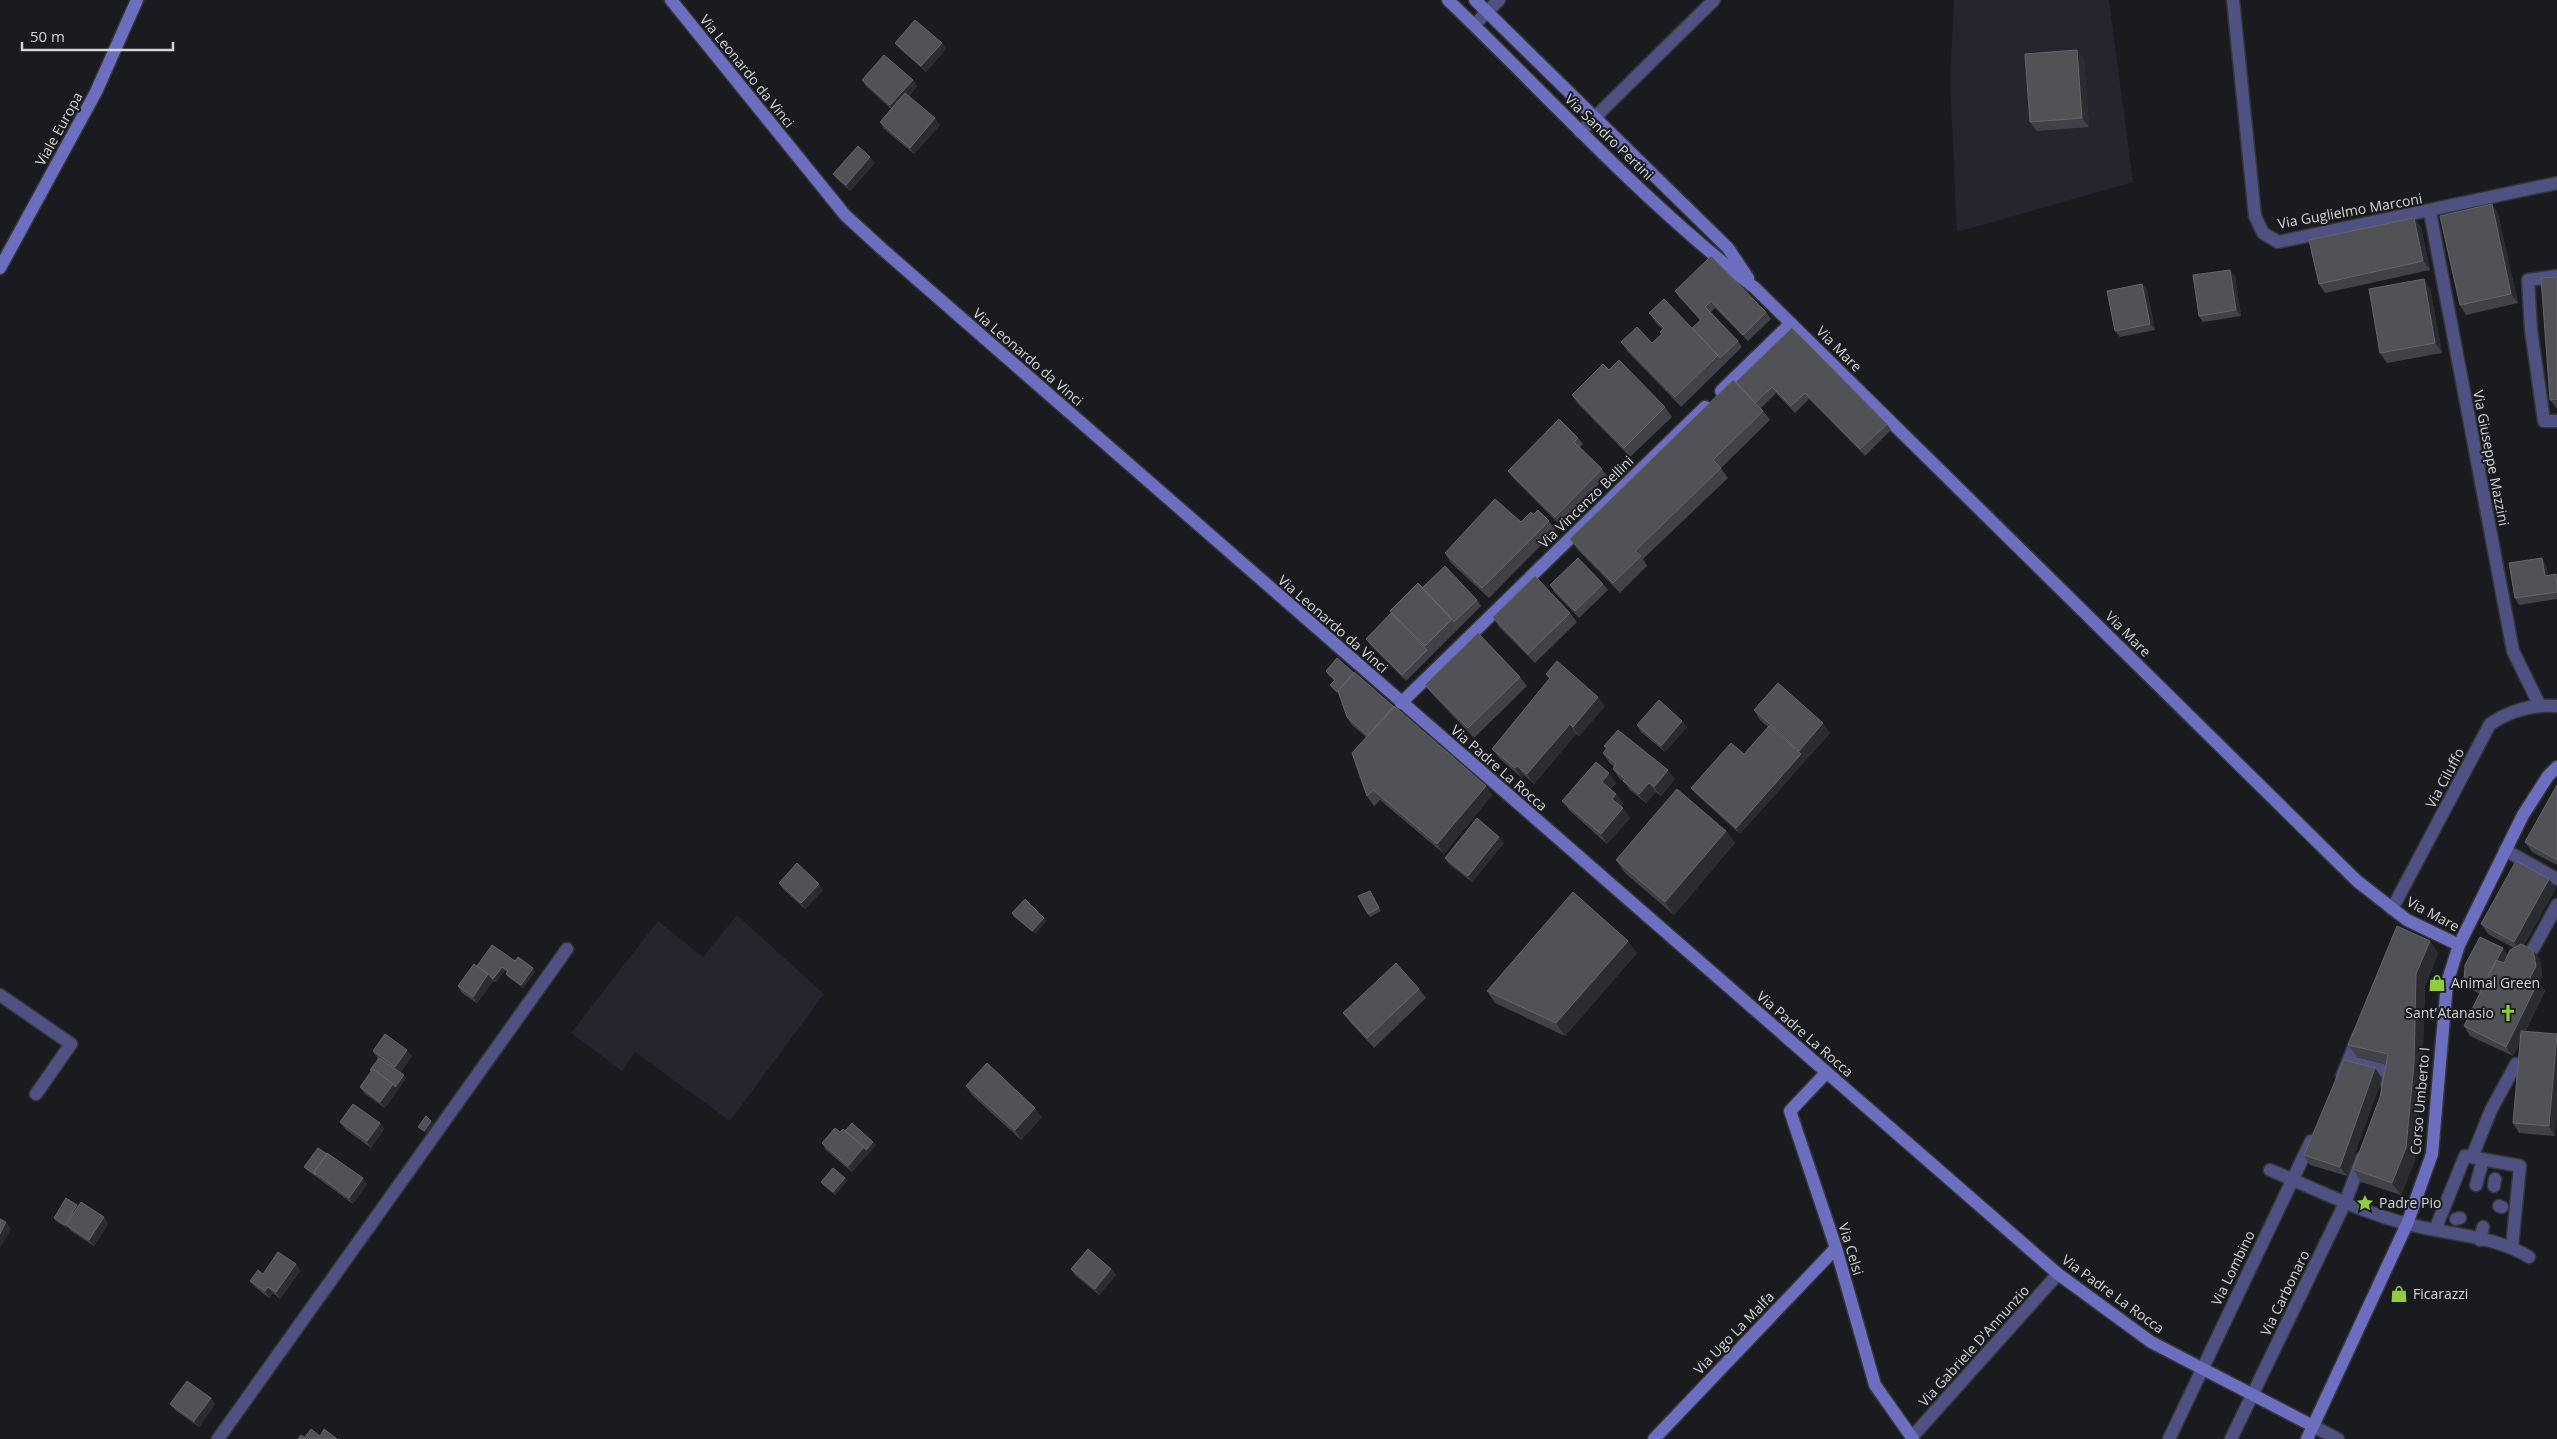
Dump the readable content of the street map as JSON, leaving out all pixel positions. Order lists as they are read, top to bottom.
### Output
{
  "streets": {
    "street": [
      "Via Leonardo da Vinci",
      "Viale Europa",
      "Via Sandro Pertini",
      "Via Guglielmo Marconi",
      "Via Mare",
      "Via Giuseppe Mazzini",
      "Via Vincenzo Bellini",
      "Via Padre La Rocca",
      "Via Ciluffo",
      "Corso Umberto I",
      "Via Celsi",
      "Via Lombino",
      "Via Carbonaro",
      "Via Ugo La Malfa",
      "Via Gabriele D'Annunzio"
    ]
  },
  "crossings": [
    ["Via Leonardo da Vinci", "Via Vincenzo Bellini"],
    ["Via Leonardo da Vinci", "Via Padre La Rocca"],
    ["Via Sandro Pertini", "Via Mare"],
    ["Via Sandro Pertini", "Via Vincenzo Bellini"],
    ["Via Guglielmo Marconi", "Via Giuseppe Mazzini"],
    ["Via Mare", "Via Vincenzo Bellini"],
    ["Via Mare", "Via Ciluffo"],
    ["Via Mare", "Corso Umberto I"],
    ["Via Giuseppe Mazzini", "Via Ciluffo"],
    ["Via Vincenzo Bellini", "Via Padre La Rocca"],
    ["Via Padre La Rocca", "Corso Umberto I"],
    ["Via Padre La Rocca", "Via Celsi"],
    ["Via Padre La Rocca", "Via Lombino"],
    ["Via Padre La Rocca", "Via Carbonaro"],
    ["Via Padre La Rocca", "Via Gabriele D'Annunzio"],
    ["Via Celsi", "Via Ugo La Malfa"],
    ["Via Celsi", "Via Gabriele D'Annunzio"]
  ],
  "places": {
    "shop": ["Animal Green", "Ficarazzi"],
    "church": ["Sant'Atanasio"],
    "place": ["Padre Pio"]
  },
  "scale_bar": "50 m"
}
